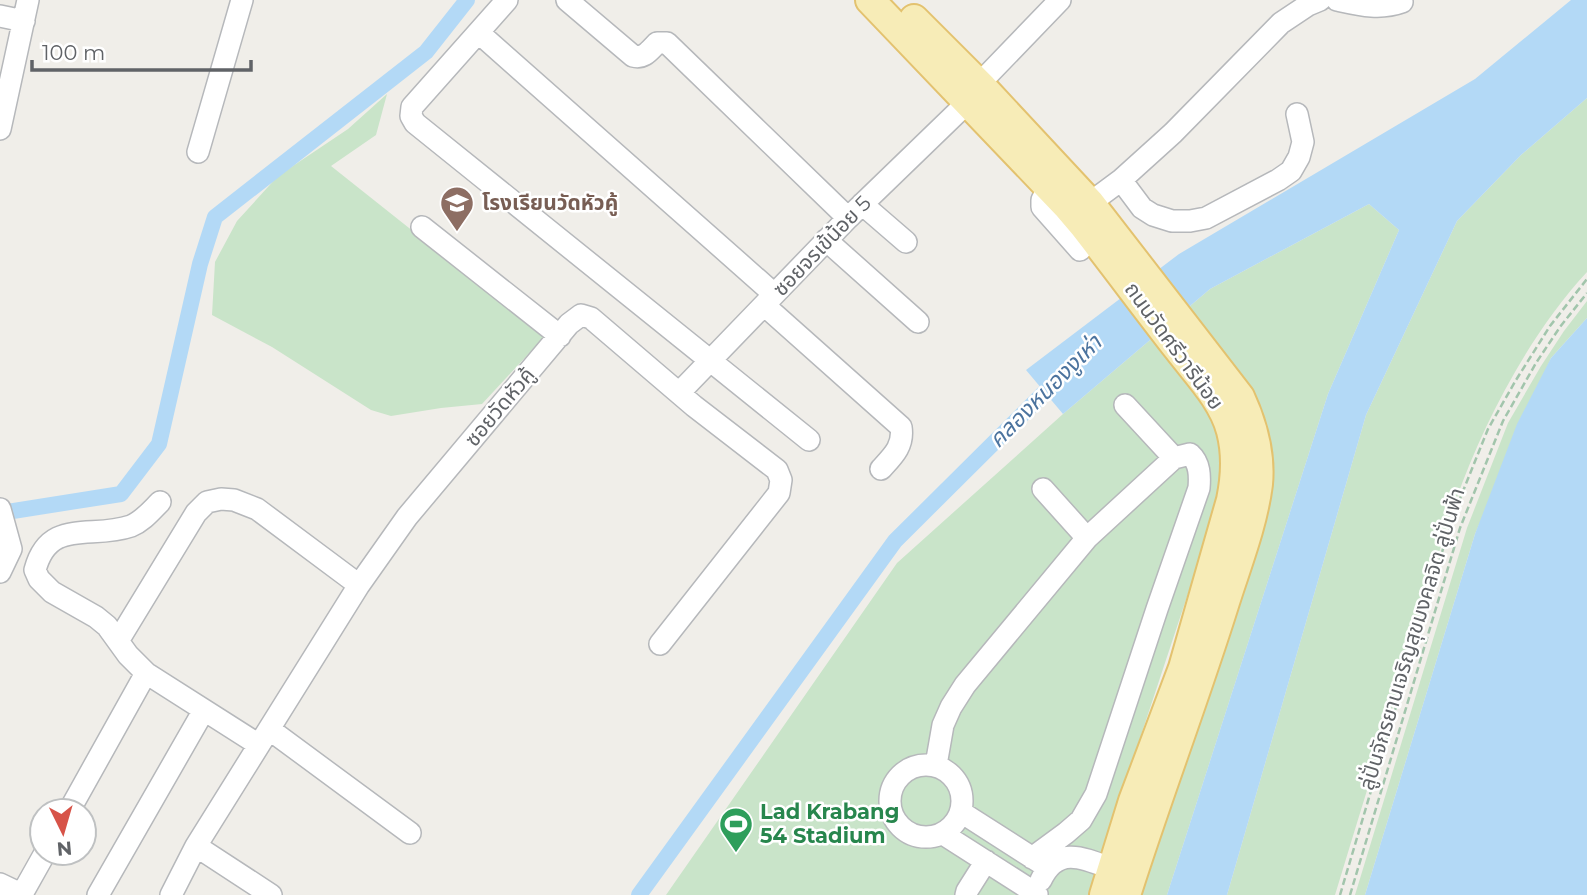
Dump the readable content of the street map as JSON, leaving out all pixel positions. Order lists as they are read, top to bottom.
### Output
{
  "streets": {
    "main road": ["ถนนวัดศรีวารีน้อย"],
    "street": ["ซอยจรเข้น้อย 5", "ซอยวัดหัวคู้"],
    "path": ["ลู่ปั่นจักรยานเจริญสุขมงคลจิต ลู่ปั่นฟ้า"]
  },
  "crossings": [
    ["ซอยจรเข้น้อย 5", "ถนนวัดศรีวารีน้อย"],
    ["ซอยจรเข้น้อย 5", "ซอยวัดหัวคู้"]
  ],
  "water": ["คลองหนองงูเห่า"],
  "places": {
    "school or university": ["โรงเรียนวัดหัวคู้"],
    "sports": ["Lad Krabang 54 Stadium"]
  },
  "scale_bar": "100 m",
  "north": "bottom"
}
